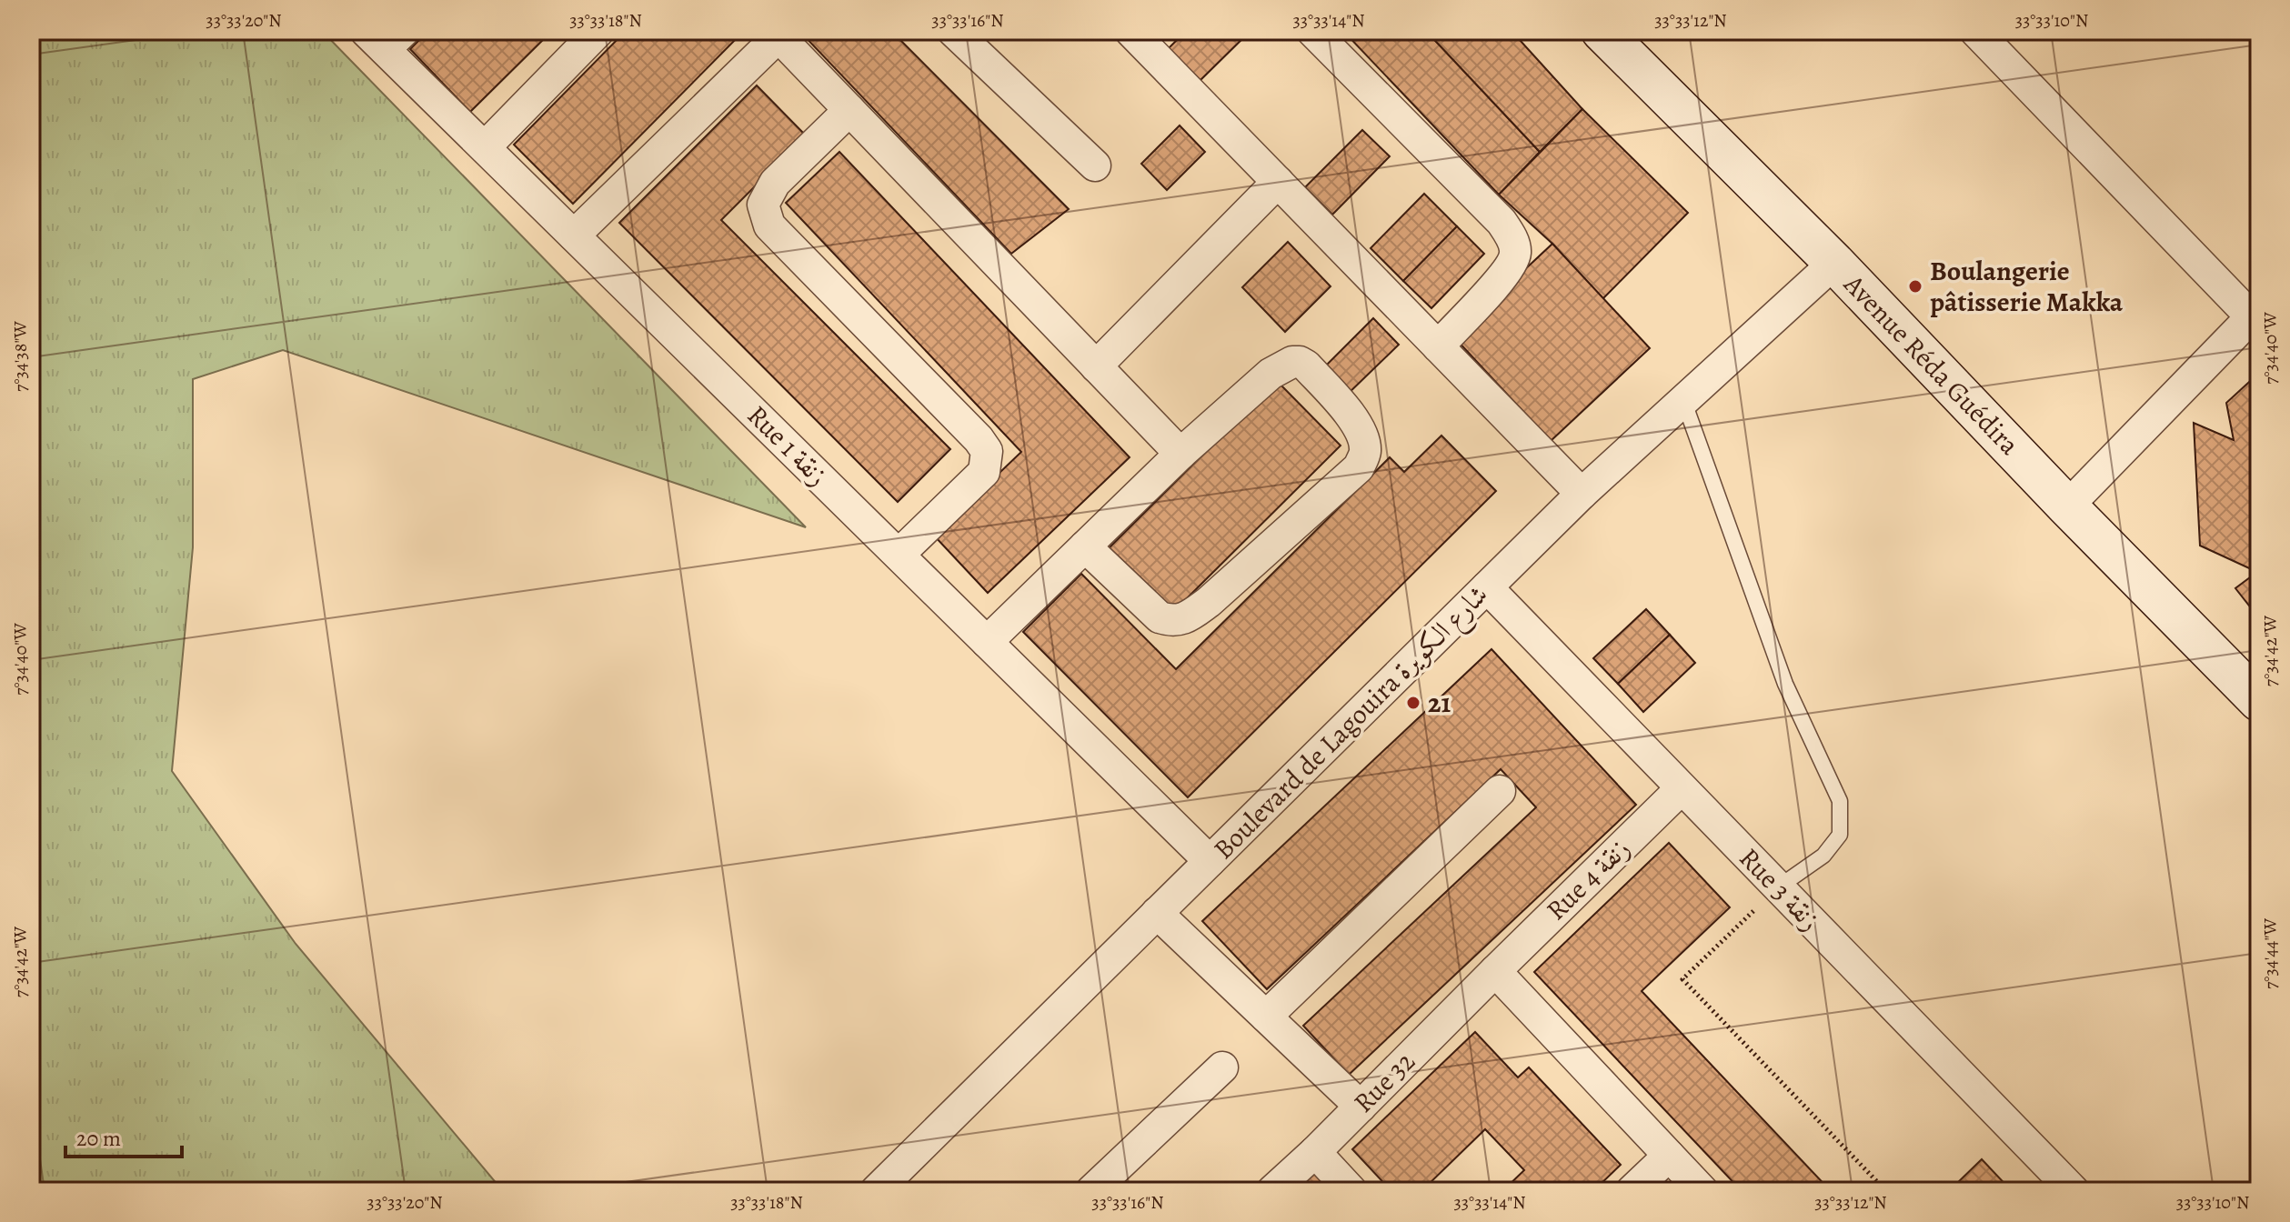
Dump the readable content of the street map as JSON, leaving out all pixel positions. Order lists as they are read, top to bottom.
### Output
{
  "streets": {
    "street": [
      "Avenue Réda Guédira",
      "Rue 1 زنقة",
      "Boulevard de Lagouira شارع الكويرة",
      "Rue 4 زنقة",
      "Rue 3 زنقة",
      "Rue 32"
    ]
  },
  "crossings": [
    ["Avenue Réda Guédira", "Boulevard de Lagouira شارع الكويرة"],
    ["Rue 1 زنقة", "Boulevard de Lagouira شارع الكويرة"],
    ["Boulevard de Lagouira شارع الكويرة", "Rue 3 زنقة"],
    ["Rue 4 زنقة", "Rue 3 زنقة"],
    ["Rue 4 زنقة", "Rue 32"]
  ],
  "places": ["Boulangerie pâtisserie Makka", "21"],
  "scale_bar": "20 m",
  "coordinates": [
    "33°33'20\"N",
    "33°33'18\"N",
    "33°33'16\"N",
    "33°33'14\"N",
    "33°33'12\"N",
    "33°33'10\"N",
    "7°34'40\"W",
    "7°34'38\"W",
    "7°34'42\"W",
    "7°34'44\"W"
  ]
}
